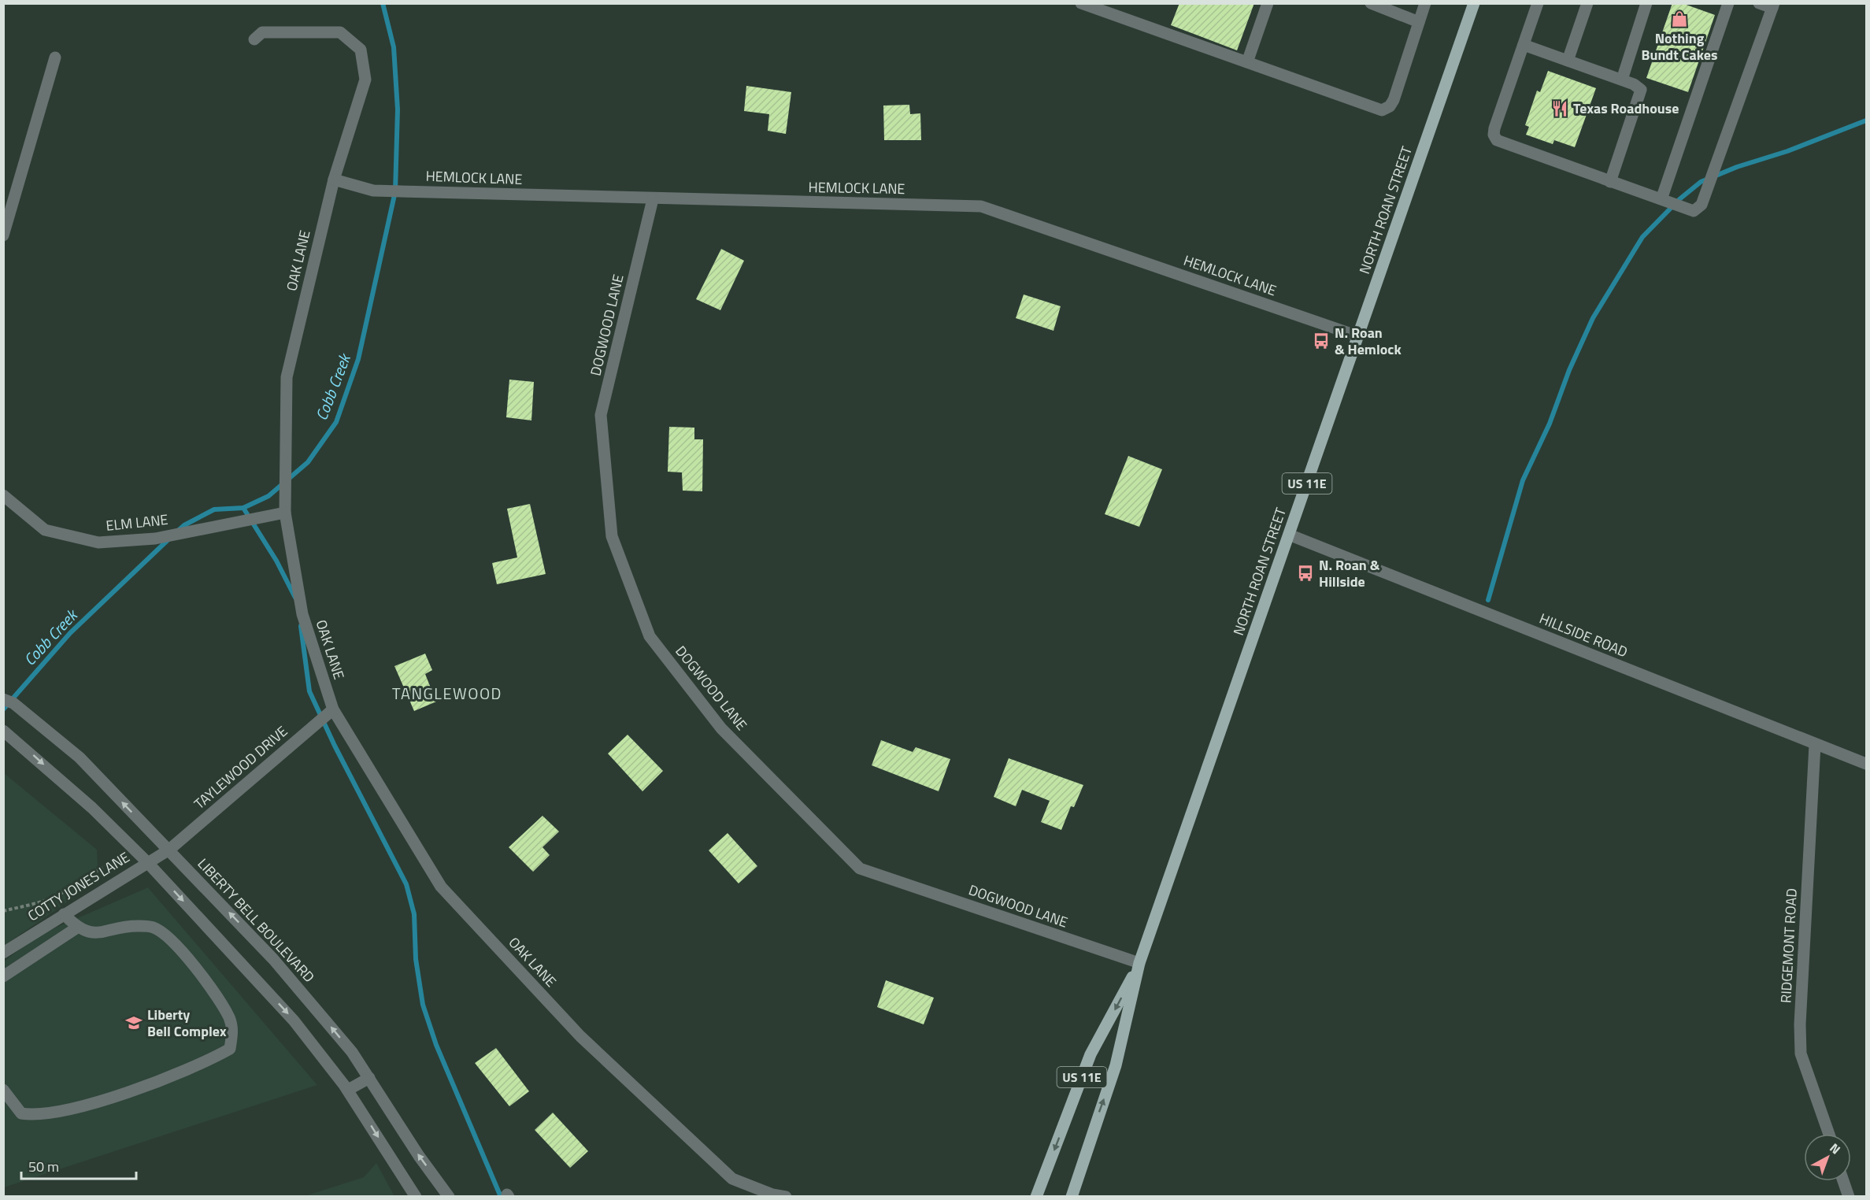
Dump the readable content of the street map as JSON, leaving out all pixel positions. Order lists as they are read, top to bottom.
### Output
{
  "streets": {
    "main road": ["NORTH ROAN STREET", "US 11E"],
    "street": [
      "HEMLOCK LANE",
      "OAK LANE",
      "DOGWOOD LANE",
      "ELM LANE",
      "HILLSIDE ROAD",
      "TAYLEWOOD DRIVE",
      "COTTY JONES LANE",
      "LIBERTY BELL BOULEVARD",
      "RIDGEMONT ROAD"
    ]
  },
  "crossings": [
    ["HEMLOCK LANE", "NORTH ROAN STREET"],
    ["HEMLOCK LANE", "OAK LANE"],
    ["HEMLOCK LANE", "DOGWOOD LANE"],
    ["NORTH ROAN STREET", "DOGWOOD LANE"],
    ["NORTH ROAN STREET", "HILLSIDE ROAD"],
    ["OAK LANE", "ELM LANE"],
    ["OAK LANE", "TAYLEWOOD DRIVE"],
    ["HILLSIDE ROAD", "RIDGEMONT ROAD"],
    ["TAYLEWOOD DRIVE", "COTTY JONES LANE"],
    ["TAYLEWOOD DRIVE", "LIBERTY BELL BOULEVARD"]
  ],
  "districts": ["TANGLEWOOD"],
  "water": ["Cobb Creek"],
  "places": {
    "shop": ["Nothing Bundt Cakes"],
    "restaurant": ["Texas Roadhouse"],
    "bus stop": ["N. Roan & Hemlock", "N. Roan & Hillside"],
    "school or university": ["Liberty Bell Complex"]
  },
  "scale_bar": "50 m",
  "north": "top right"
}
